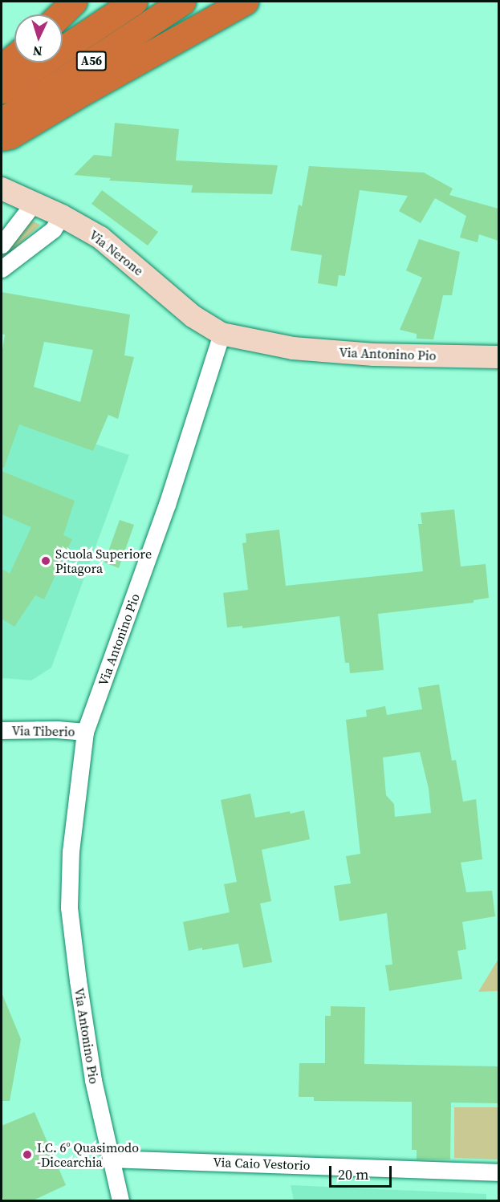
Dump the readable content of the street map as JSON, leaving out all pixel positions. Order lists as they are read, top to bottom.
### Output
{
  "streets": {
    "highway": ["A56"],
    "street": [
      "Via Nerone",
      "Via Antonino Pio",
      "Via Tiberio",
      "Via Caio Vestorio"
    ]
  },
  "crossings": [
    ["Via Nerone", "Via Antonino Pio"],
    ["Via Antonino Pio", "Via Tiberio"],
    ["Via Antonino Pio", "Via Caio Vestorio"]
  ],
  "places": ["Scuola Superiore Pitagora", "I.C. 6° Quasimodo -Dicearchia"],
  "scale_bar": "20 m",
  "north": "bottom"
}
